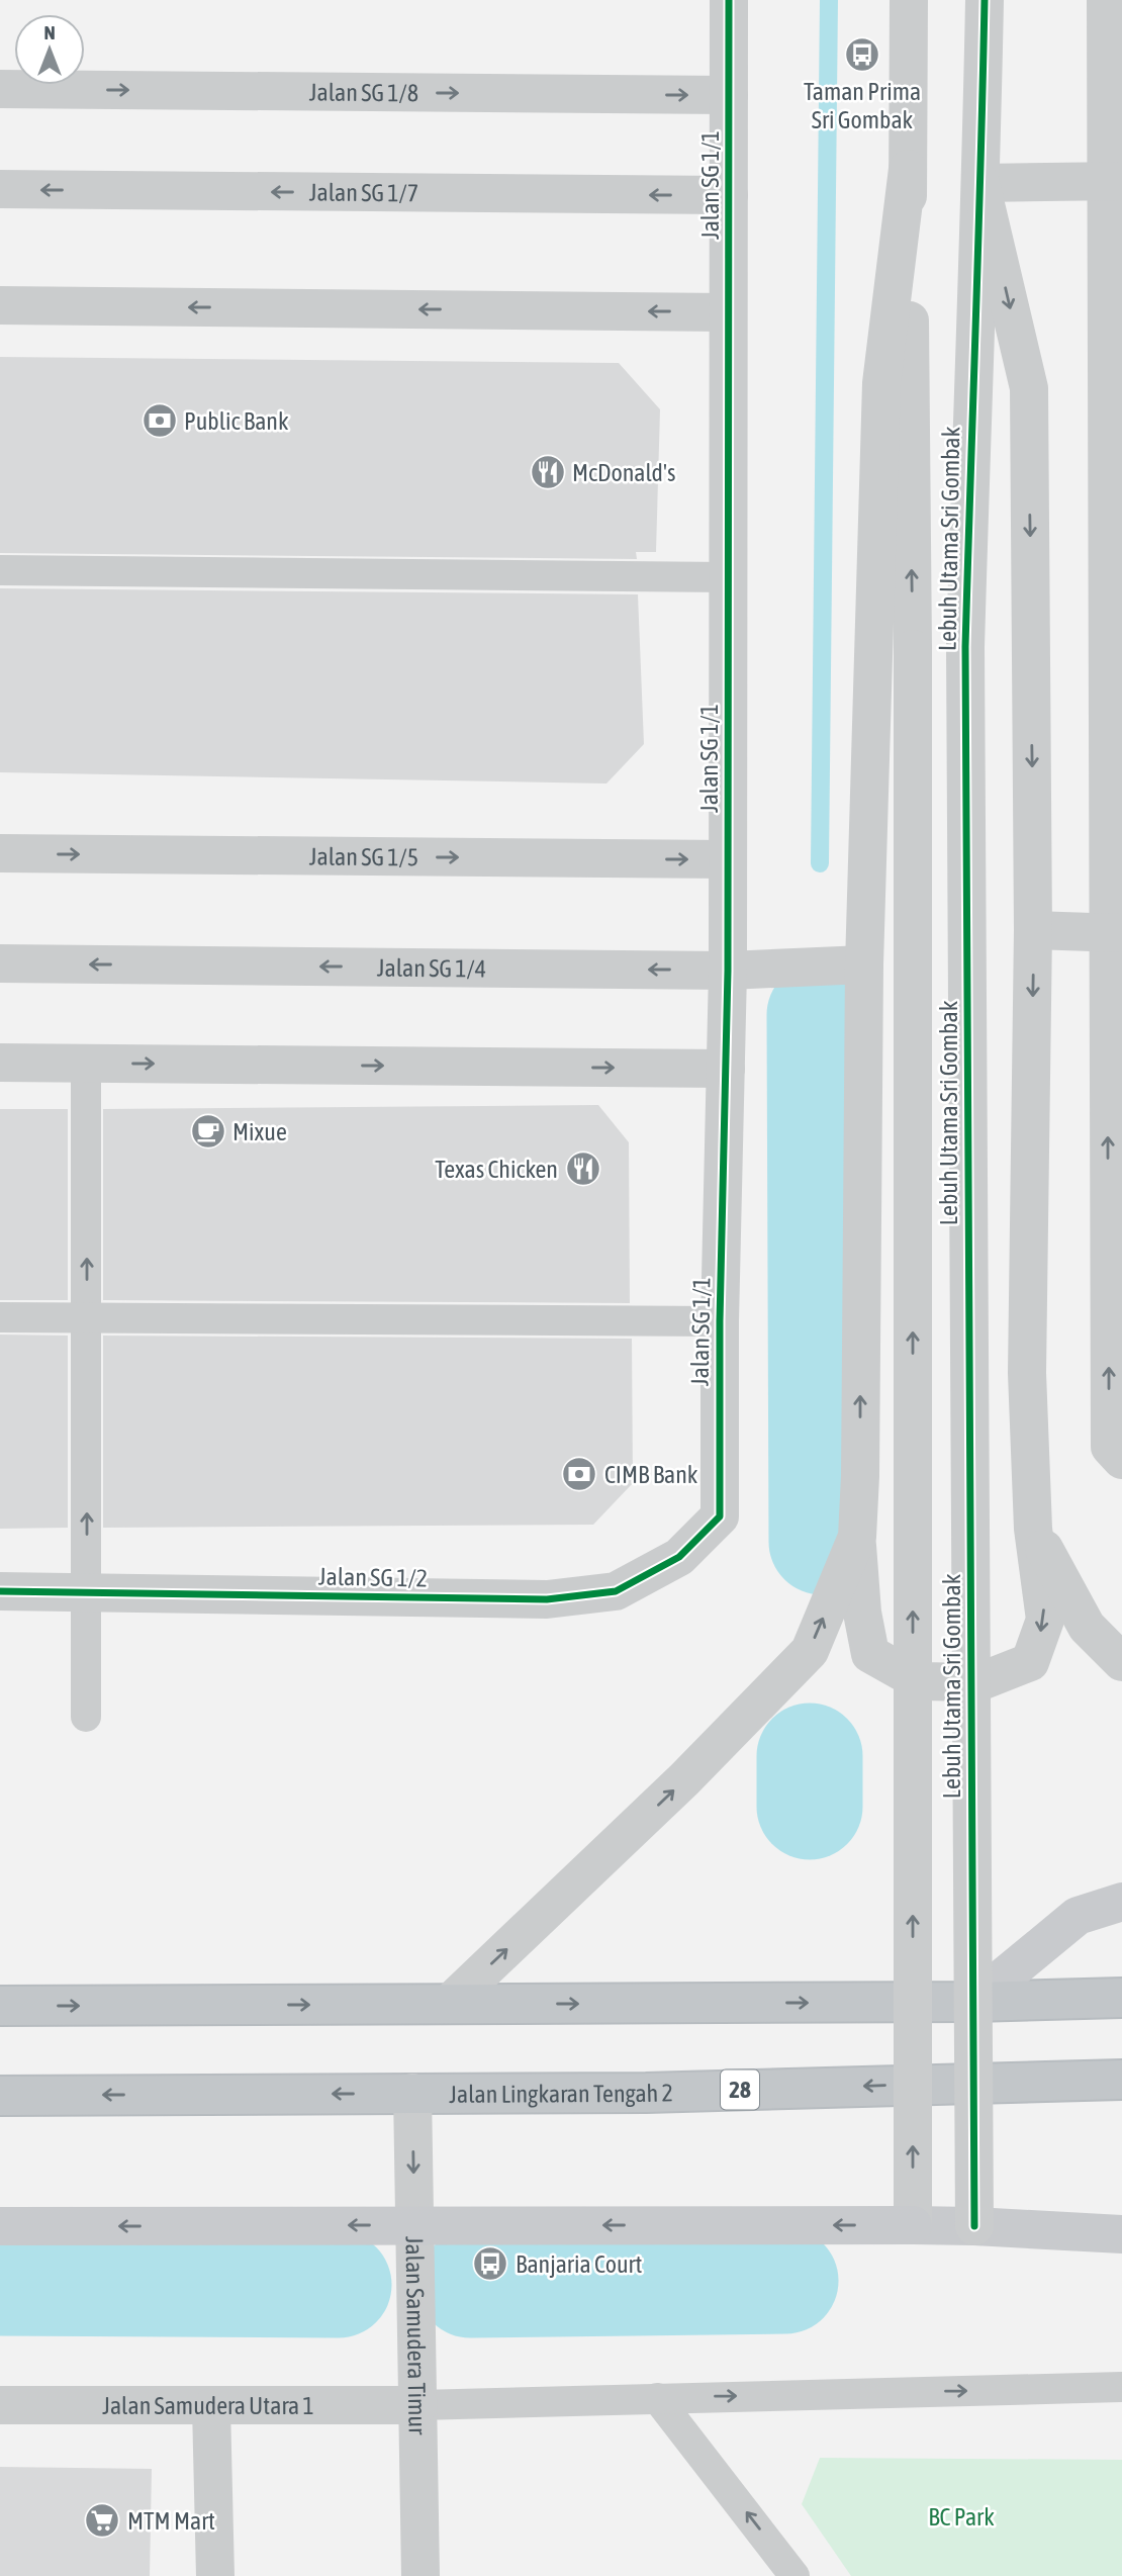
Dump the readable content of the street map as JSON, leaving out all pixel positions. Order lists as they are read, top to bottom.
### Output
{
  "streets": {
    "highway": ["28", "Jalan Lingkaran Tengah 2"],
    "street": [
      "Jalan SG 1/8",
      "Jalan SG 1/1",
      "Jalan SG 1/7",
      "Lebuh Utama Sri Gombak",
      "Jalan SG 1/5",
      "Jalan SG 1/4",
      "Jalan SG 1/2",
      "Jalan Samudera Timur",
      "Jalan Samudera Utara 1"
    ]
  },
  "crossings": [
    ["Jalan SG 1/8", "Jalan SG 1/1"],
    ["Jalan SG 1/1", "Jalan SG 1/7"],
    ["Jalan SG 1/1", "Jalan SG 1/5"],
    ["Jalan SG 1/1", "Jalan SG 1/4"],
    ["Jalan SG 1/1", "Jalan SG 1/2"],
    ["Lebuh Utama Sri Gombak", "Jalan SG 1/4"],
    ["Jalan Lingkaran Tengah 2", "Jalan Samudera Timur"],
    ["Jalan Samudera Timur", "Jalan Samudera Utara 1"]
  ],
  "one_way": ["Jalan Samudera Timur"],
  "parks": ["BC Park"],
  "places": {
    "bus stop": ["Taman Prima Sri Gombak", "Banjaria Court"],
    "bank": ["Public Bank", "CIMB Bank"],
    "restaurant": ["McDonald's", "Texas Chicken"],
    "cafe": ["Mixue"],
    "supermarket": ["MTM Mart"]
  },
  "north": "top"
}
